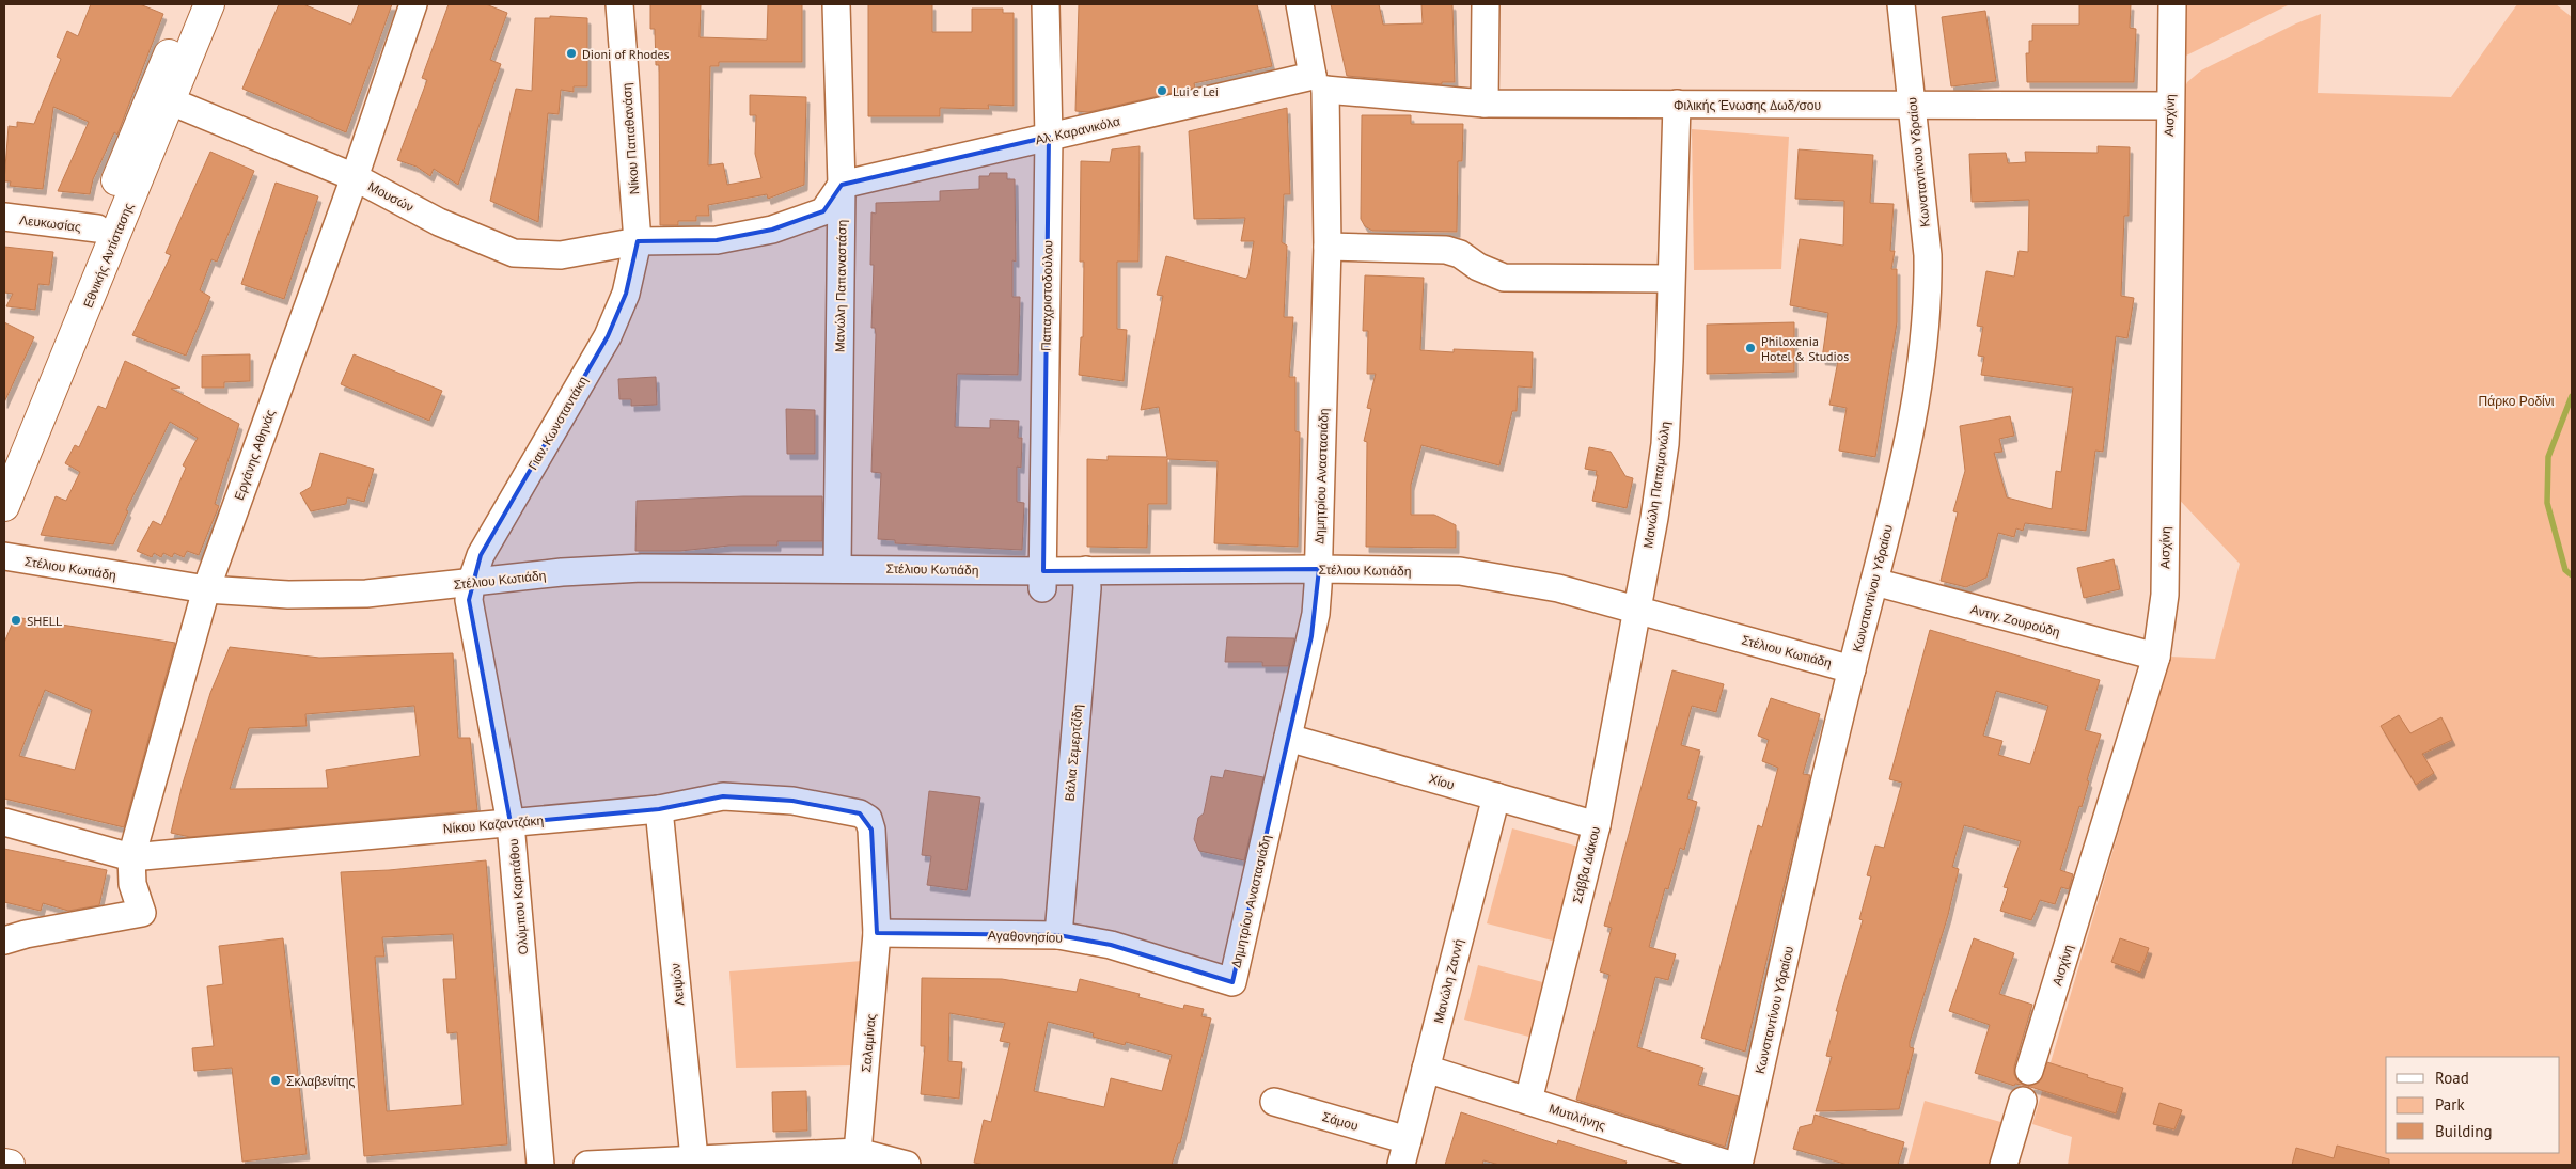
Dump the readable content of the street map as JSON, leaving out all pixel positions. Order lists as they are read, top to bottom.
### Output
{
  "streets": {
    "main road": ["Εθνικής Αντίστασης"],
    "street": [
      "Φιλικής Ένωσης Δωδ/σου",
      "Αισχίνη",
      "Αλ. Καρανικόλα",
      "Νίκου Παπαθανάση",
      "Κωνσταντίνου Υδραίου",
      "Μουσών",
      "Λευκωσίας",
      "Μανώλη Παπαναστάση",
      "Παπαχριστοδούλου",
      "Γιαν. Κωνσταντάκη",
      "Εργάνης Αθηνάς",
      "Δημητρίου Αναστασιάδη",
      "Μανώλη Παπαμανώλη",
      "Στέλιου Κωτιάδη",
      "Αντιγ. Ζουρούδη",
      "Βάλια Σεμερτζίδη",
      "Χίου",
      "Νίκου Καζαντζάκη",
      "Σάββα Διάκου",
      "Ολύμπου Καρπάθου",
      "Αγαθονησίου",
      "Μανώλη Ζαννή",
      "Λειψών",
      "Σαλαμίνας",
      "Μυτιλήνης",
      "Σάμου"
    ]
  },
  "crossings": [
    ["Φιλικής Ένωσης Δωδ/σου", "Αισχίνη"],
    ["Φιλικής Ένωσης Δωδ/σου", "Αλ. Καρανικόλα"],
    ["Φιλικής Ένωσης Δωδ/σου", "Κωνσταντίνου Υδραίου"],
    ["Φιλικής Ένωσης Δωδ/σου", "Δημητρίου Αναστασιάδη"],
    ["Φιλικής Ένωσης Δωδ/σου", "Μανώλη Παπαμανώλη"],
    ["Αισχίνη", "Αντιγ. Ζουρούδη"],
    ["Αλ. Καρανικόλα", "Μουσών"],
    ["Αλ. Καρανικόλα", "Μανώλη Παπαναστάση"],
    ["Αλ. Καρανικόλα", "Παπαχριστοδούλου"],
    ["Αλ. Καρανικόλα", "Δημητρίου Αναστασιάδη"],
    ["Νίκου Παπαθανάση", "Μουσών"],
    ["Νίκου Παπαθανάση", "Γιαν. Κωνσταντάκη"],
    ["Κωνσταντίνου Υδραίου", "Στέλιου Κωτιάδη"],
    ["Κωνσταντίνου Υδραίου", "Αντιγ. Ζουρούδη"],
    ["Μουσών", "Εθνικής Αντίστασης"],
    ["Μουσών", "Μανώλη Παπαναστάση"],
    ["Μουσών", "Γιαν. Κωνσταντάκη"],
    ["Μουσών", "Εργάνης Αθηνάς"],
    ["Λευκωσίας", "Εθνικής Αντίστασης"],
    ["Μανώλη Παπαναστάση", "Στέλιου Κωτιάδη"],
    ["Παπαχριστοδούλου", "Στέλιου Κωτιάδη"],
    ["Γιαν. Κωνσταντάκη", "Στέλιου Κωτιάδη"],
    ["Γιαν. Κωνσταντάκη", "Ολύμπου Καρπάθου"],
    ["Εργάνης Αθηνάς", "Στέλιου Κωτιάδη"],
    ["Εργάνης Αθηνάς", "Νίκου Καζαντζάκη"],
    ["Δημητρίου Αναστασιάδη", "Στέλιου Κωτιάδη"],
    ["Δημητρίου Αναστασιάδη", "Χίου"],
    ["Δημητρίου Αναστασιάδη", "Αγαθονησίου"],
    ["Μανώλη Παπαμανώλη", "Στέλιου Κωτιάδη"],
    ["Μανώλη Παπαμανώλη", "Σάββα Διάκου"],
    ["Στέλιου Κωτιάδη", "Βάλια Σεμερτζίδη"],
    ["Στέλιου Κωτιάδη", "Σάββα Διάκου"],
    ["Στέλιου Κωτιάδη", "Ολύμπου Καρπάθου"],
    ["Βάλια Σεμερτζίδη", "Αγαθονησίου"],
    ["Χίου", "Σάββα Διάκου"],
    ["Χίου", "Μανώλη Ζαννή"],
    ["Νίκου Καζαντζάκη", "Ολύμπου Καρπάθου"],
    ["Νίκου Καζαντζάκη", "Αγαθονησίου"],
    ["Νίκου Καζαντζάκη", "Λειψών"],
    ["Νίκου Καζαντζάκη", "Σαλαμίνας"],
    ["Σάββα Διάκου", "Μυτιλήνης"],
    ["Αγαθονησίου", "Σαλαμίνας"],
    ["Μανώλη Ζαννή", "Μυτιλήνης"],
    ["Μανώλη Ζαννή", "Σάμου"]
  ],
  "parks": ["Πάρκο Ροδίνι"],
  "places": [
    "Dioni of Rhodes",
    "Lui e Lei",
    "Philoxenia Hotel & Studios",
    "SHELL",
    "Σκλαβενίτης"
  ],
  "legend": ["Road", "Park", "Building"]
}
